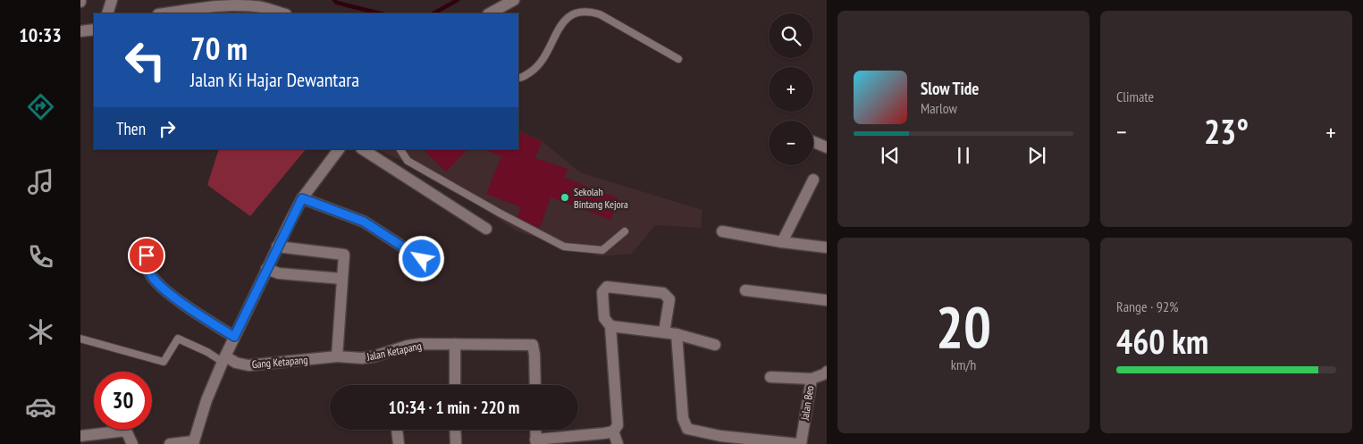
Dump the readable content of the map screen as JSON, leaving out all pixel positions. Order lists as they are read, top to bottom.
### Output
{
  "streets": {
    "street": ["Jalan Ketapang", "Gang Ketapang", "Jalan Beo"]
  },
  "crossings": [
    ["Jalan Ketapang", "Gang Ketapang"]
  ],
  "places": ["Sekolah Bintang Kejora"],
  "page": {
    "tabs": "10:33",
    "tile": [
      "Climate",
      ["20", "km/h"],
      ["Range · 92%", "460 km"]
    ],
    "map_buttons": ["+", "−"],
    "turn": ["70 m", "Jalan Ki Hajar Dewantara"],
    "song": ["Slow Tide", "Marlow"],
    "then": "Then",
    "heat": ["−", "23°", "+"],
    "limit": "30",
    "trip": "10:34 · 1 min · 220 m"
  }
}
